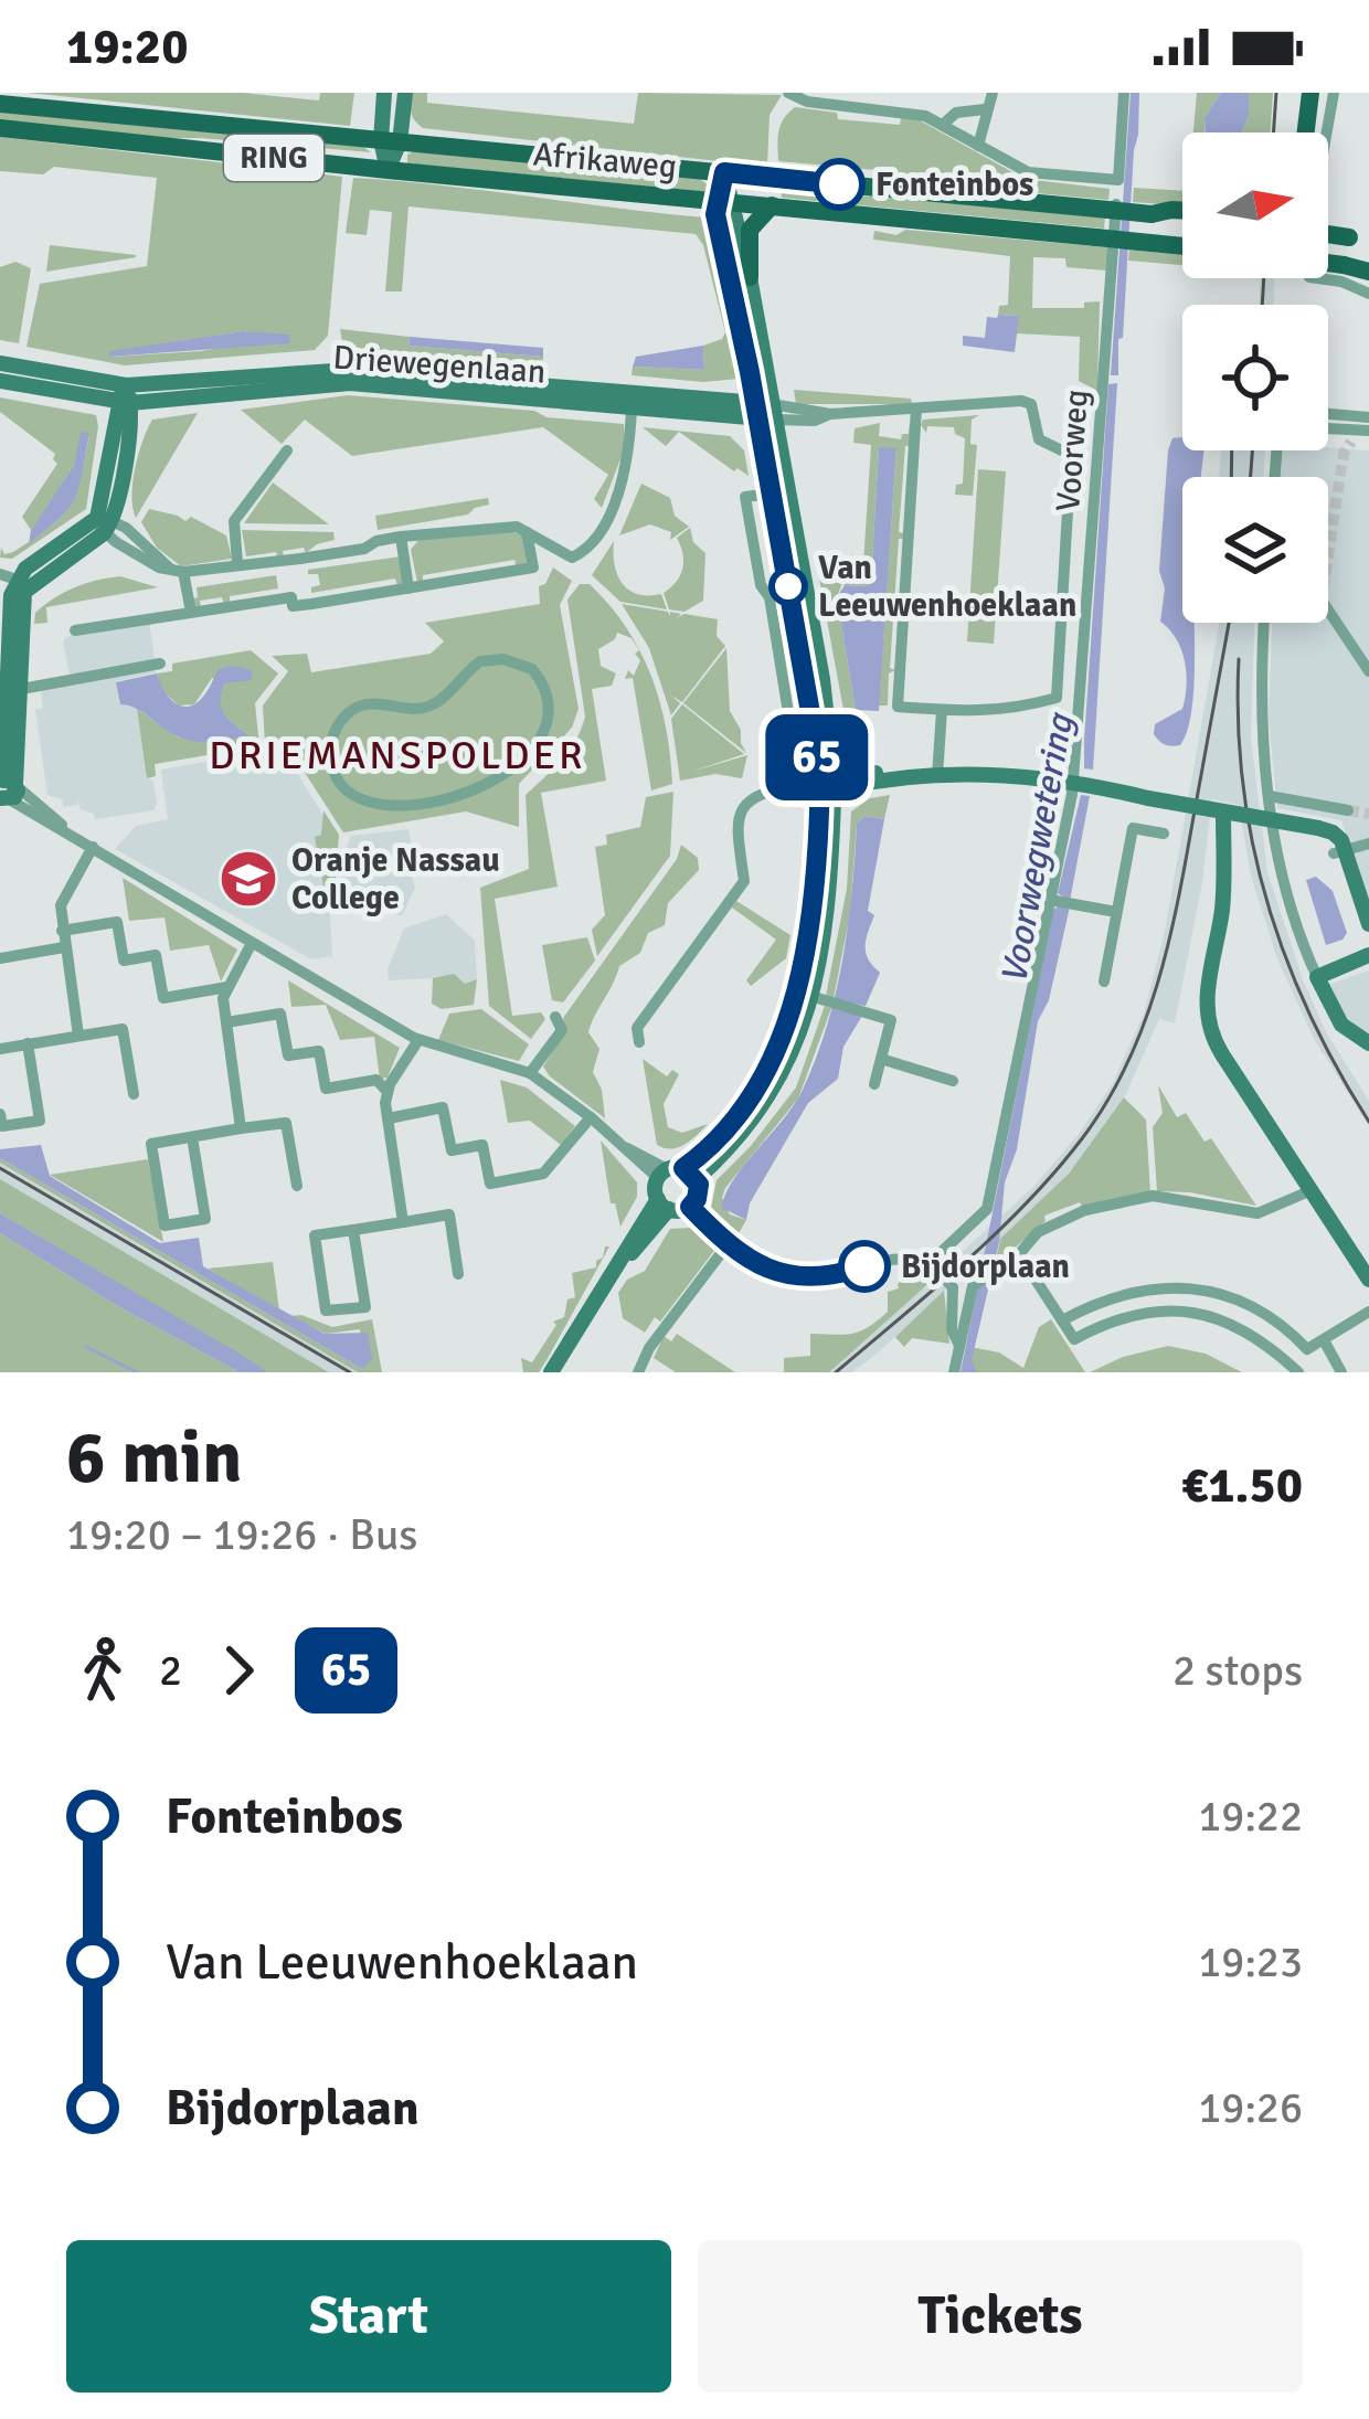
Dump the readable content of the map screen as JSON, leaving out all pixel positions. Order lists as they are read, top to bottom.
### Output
{
  "streets": {
    "main road": ["RING", "Afrikaweg"],
    "street": ["Driewegenlaan", "Voorweg"]
  },
  "crossings": [
    ["Afrikaweg", "Voorweg"]
  ],
  "districts": ["DRIEMANSPOLDER"],
  "water": ["Voorwegwetering"],
  "places": {
    "other": ["Fonteinbos", "Van Leeuwenhoeklaan", "Bijdorplaan"],
    "school or university": ["Oranje Nassau College"]
  },
  "lines": ["bus line 65"],
  "north": "right",
  "page": {
    "status": "19:20",
    "on_map": "65",
    "heading": ["6 min", "19:20 – 19:26 · Bus", "€1.50"],
    "legs": ["2", "65", "2 stops"],
    "list": [
      {
        "name": "Fonteinbos",
        "value": "19:22"
      },
      {
        "name": "Van Leeuwenhoeklaan",
        "value": "19:23"
      },
      {
        "name": "Bijdorplaan",
        "value": "19:26"
      }
    ],
    "buttons": ["Start", "Tickets"]
  }
}
